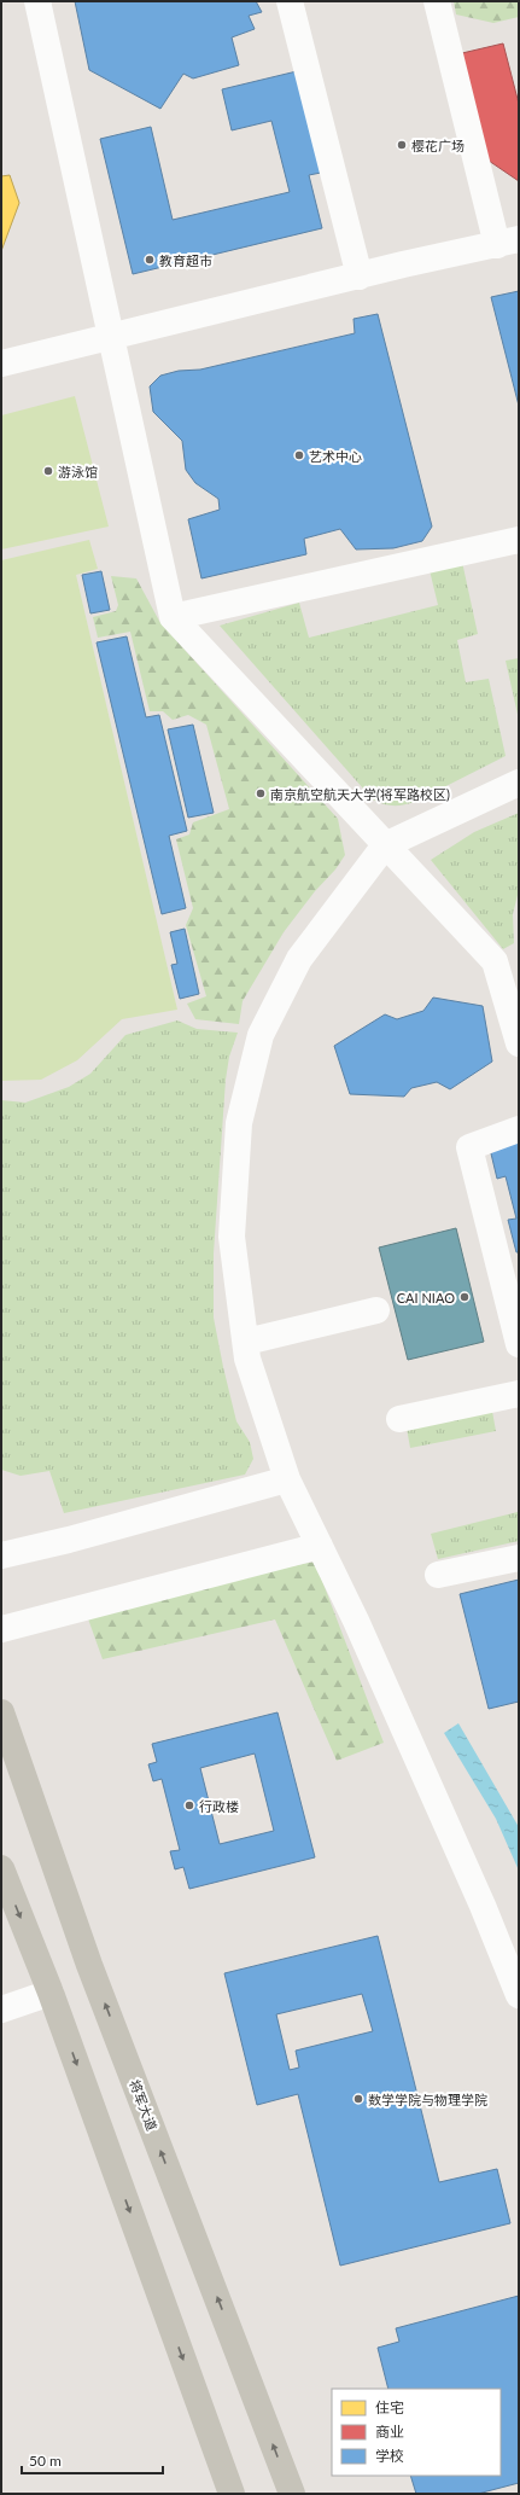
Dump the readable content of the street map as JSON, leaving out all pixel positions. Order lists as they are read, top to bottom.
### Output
{
  "streets": {
    "main road": ["将军大道"]
  },
  "places": [
    "樱花广场",
    "教育超市",
    "艺术中心",
    "游泳馆",
    "南京航空航天大学(将军路校区)",
    "CAI NIAO",
    "行政楼",
    "数学学院与物理学院"
  ],
  "legend": ["住宅", "商业", "学校"],
  "scale_bar": "50 m"
}
